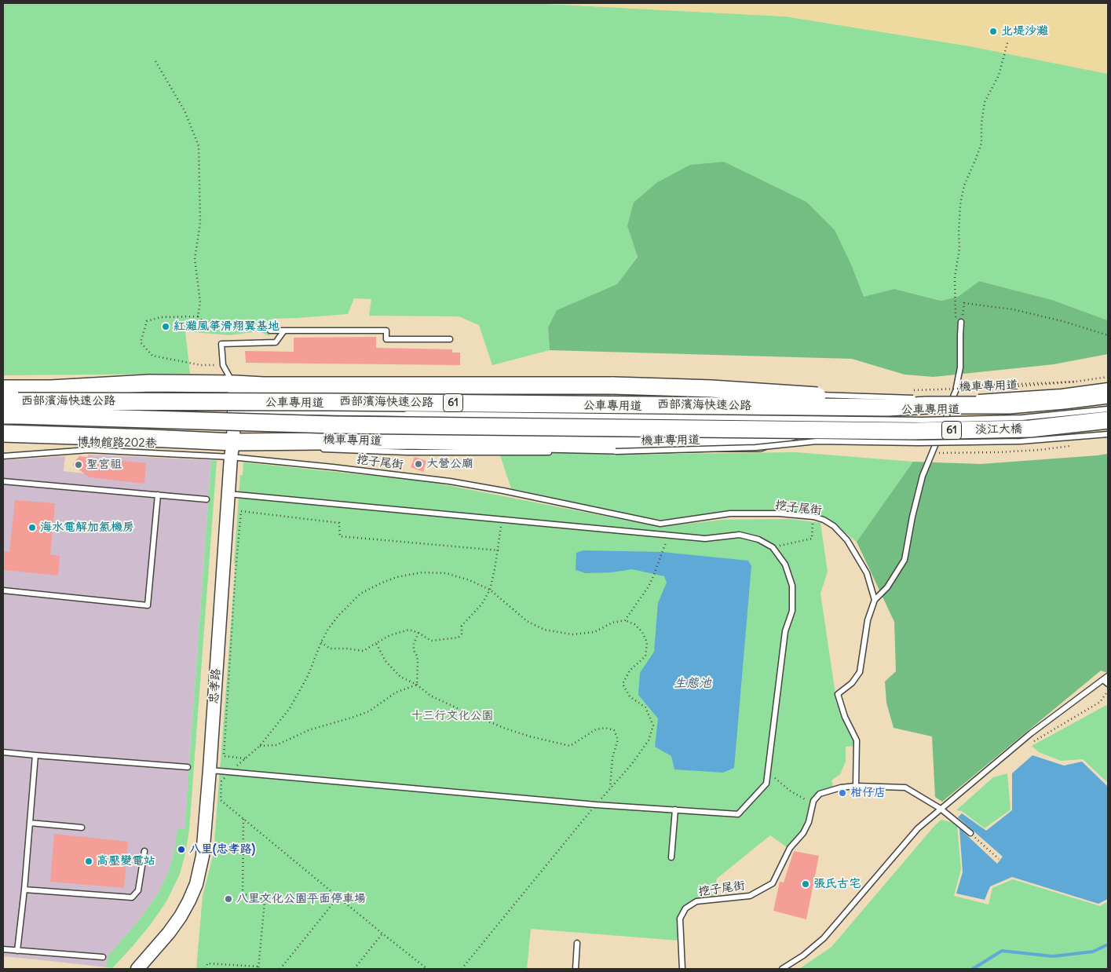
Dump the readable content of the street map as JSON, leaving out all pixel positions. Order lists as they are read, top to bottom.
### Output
{
  "streets": {
    "highway": ["西部濱海快速公路", "61", "淡江大橋"],
    "street": ["忠孝路"],
    "lane": [
      "機車專用道",
      "公車專用道",
      "博物館路202巷",
      "挖子尾街"
    ]
  },
  "crossings": [
    ["西部濱海快速公路", "淡江大橋"],
    ["公車專用道", "忠孝路"],
    ["博物館路202巷", "挖子尾街"],
    ["博物館路202巷", "忠孝路"],
    ["挖子尾街", "忠孝路"]
  ],
  "water": ["生態池"],
  "parks": ["十三行文化公園"],
  "places": [
    "北堤沙灘",
    "紅灘風箏滑翔翼基地",
    "大營公廟",
    "聖宮祖",
    "海水電解加氯機房",
    "柑仔店",
    "八里(忠孝路)",
    "高壓變電站",
    "張氏古宅",
    "八里文化公園平面停車場"
  ]
}
